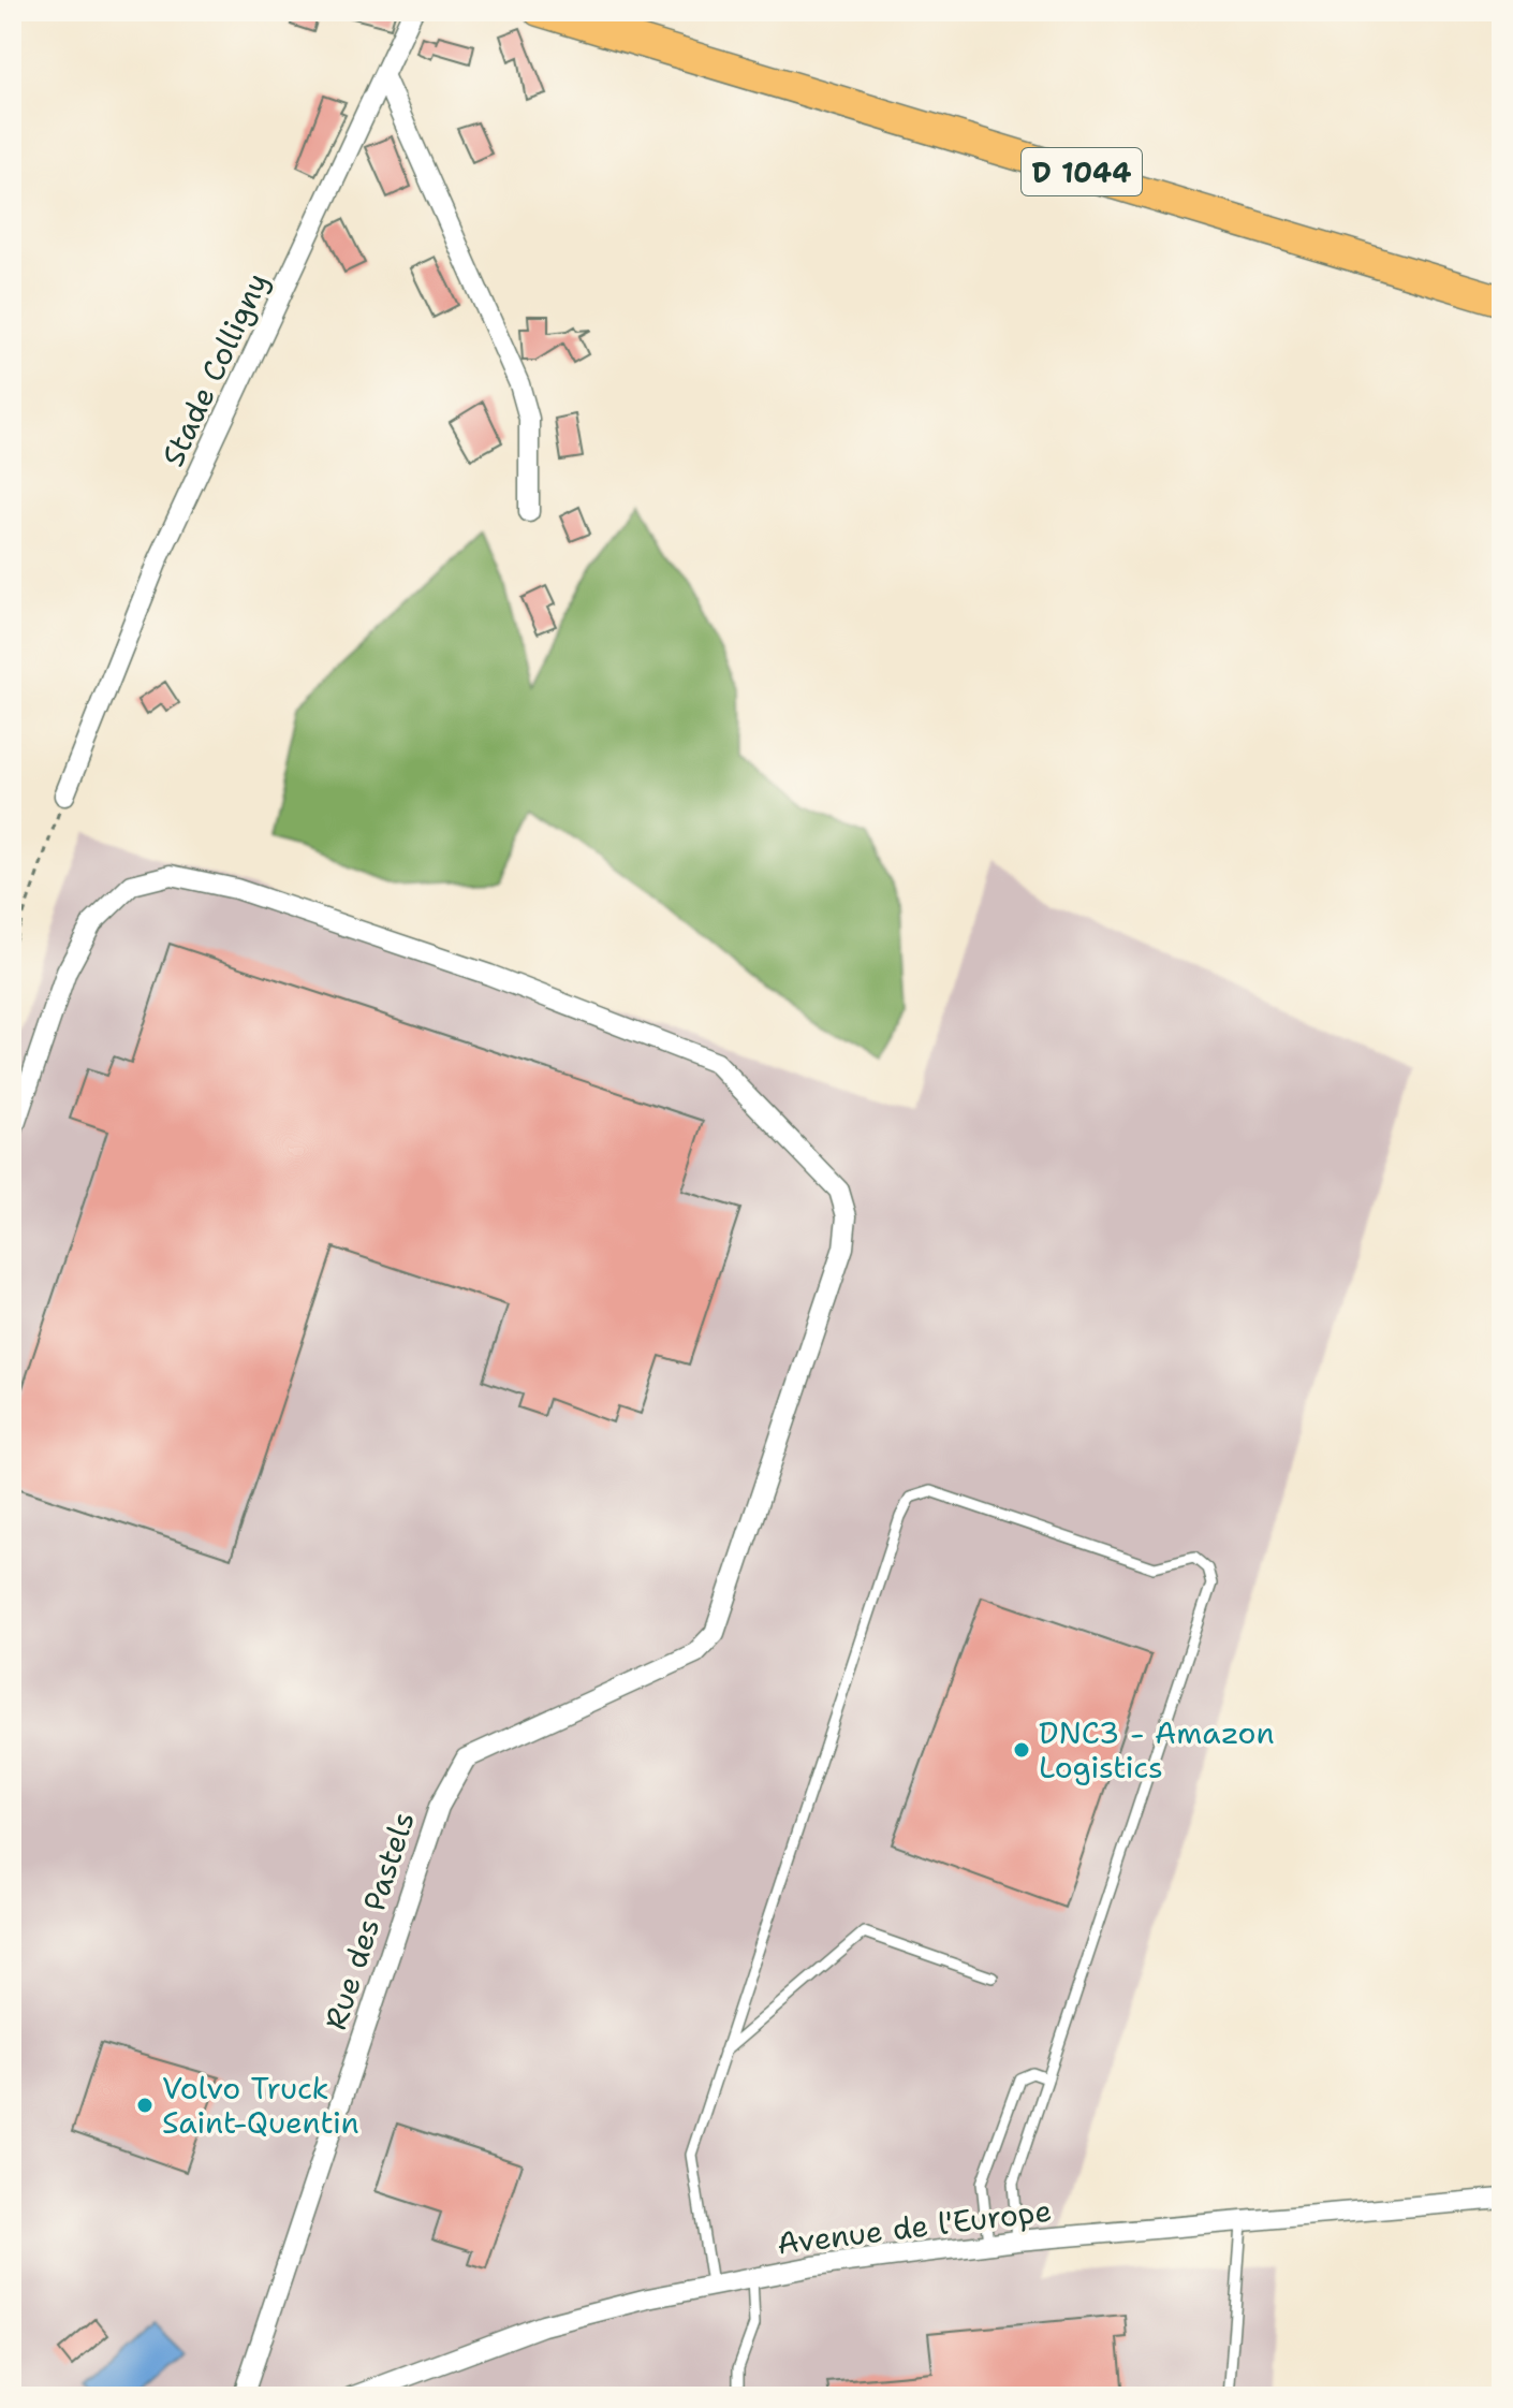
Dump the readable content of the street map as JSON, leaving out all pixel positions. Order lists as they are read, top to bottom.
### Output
{
  "streets": {
    "main road": ["D 1044"],
    "street": ["Stade Colligny", "Rue des Pastels", "Avenue de l'Europe"]
  },
  "places": ["DNC3 - Amazon Logistics", "Volvo Truck Saint-Quentin"]
}
